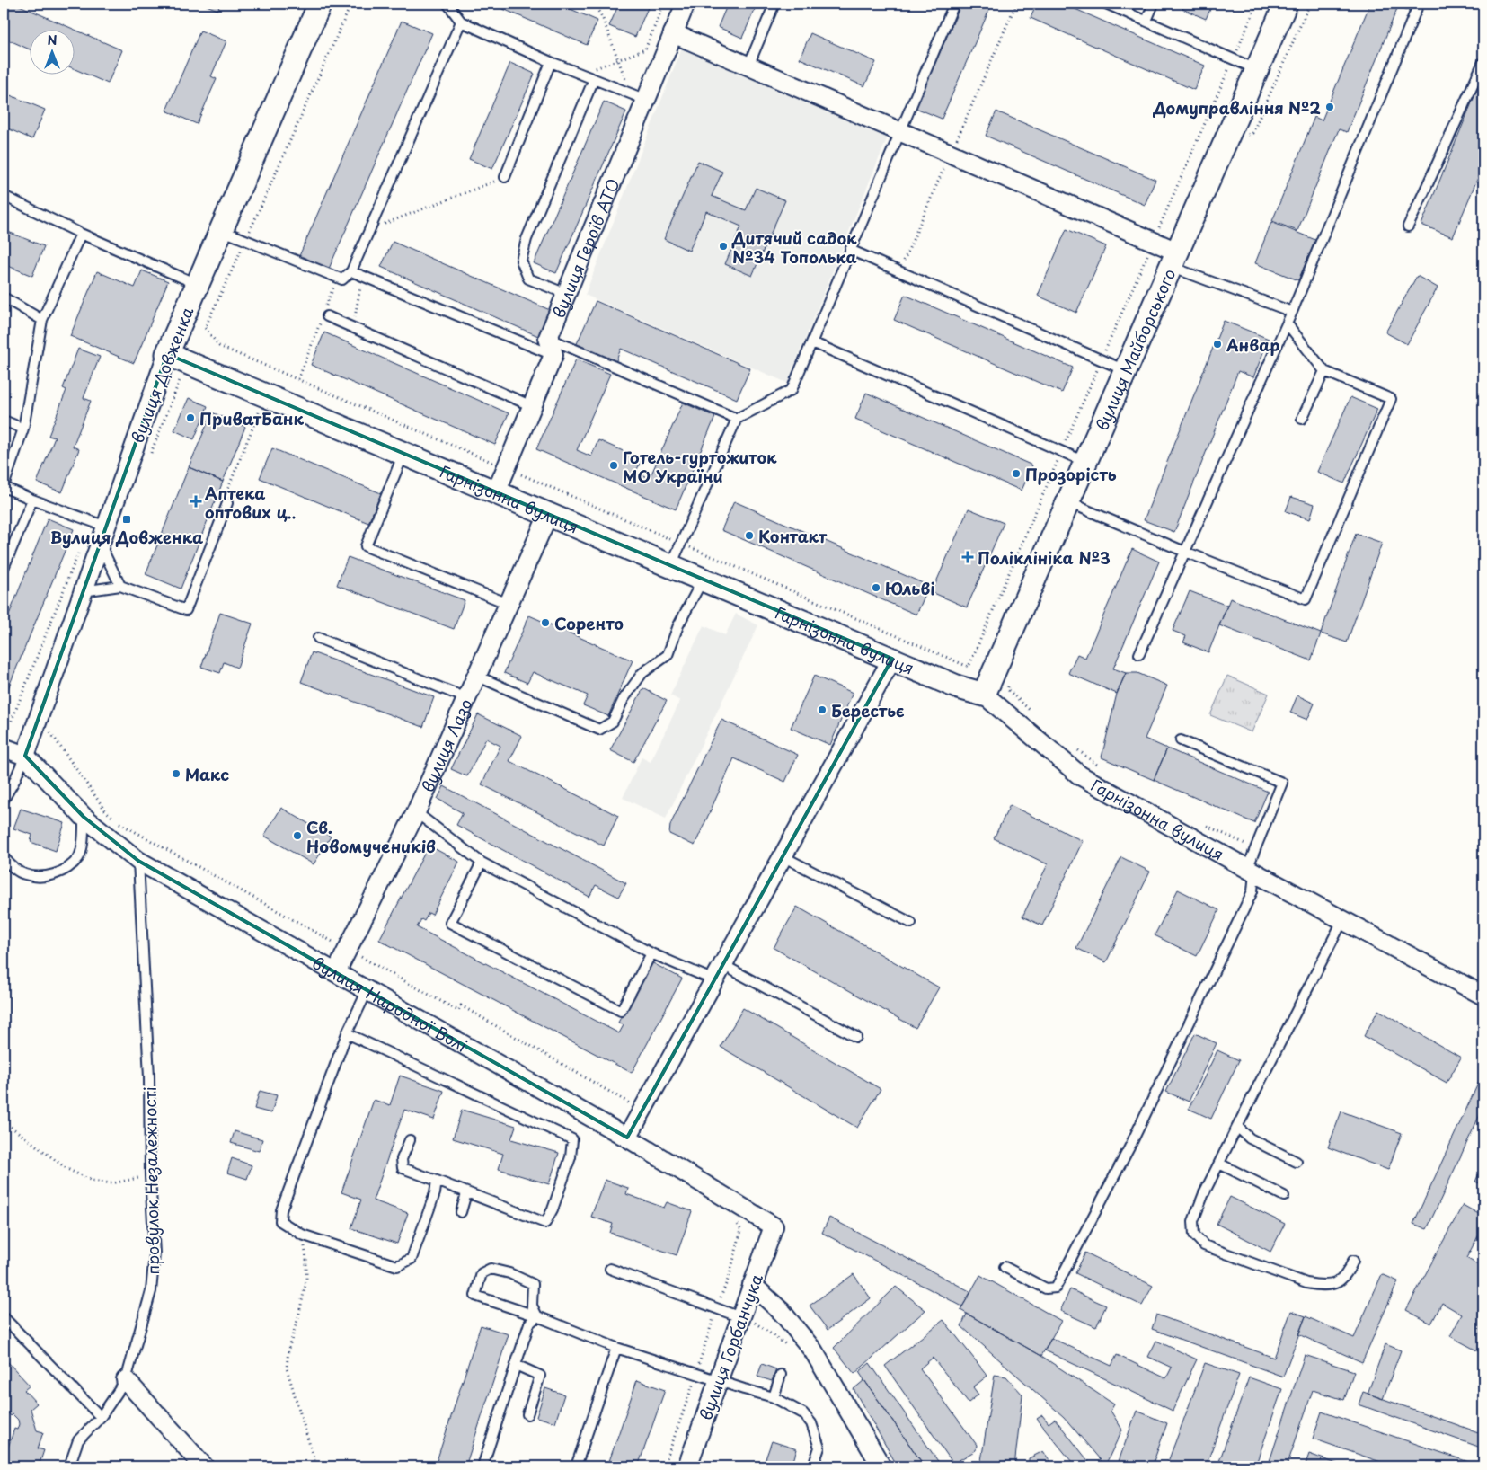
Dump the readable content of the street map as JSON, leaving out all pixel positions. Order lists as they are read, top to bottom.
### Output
{
  "streets": {
    "street": [
      "вулиця Героїв АТО",
      "вулиця Майборського",
      "вулиця Довженка",
      "Гарнізонна вулиця",
      "вулиця Лазо",
      "вулиця Народної Волі",
      "вулиця Горбанчука"
    ],
    "lane": ["провулок Незалежності"]
  },
  "crossings": [
    ["вулиця Майборського", "Гарнізонна вулиця"],
    ["вулиця Довженка", "Гарнізонна вулиця"],
    ["вулиця Довженка", "вулиця Народної Волі"],
    ["Гарнізонна вулиця", "вулиця Лазо"],
    ["вулиця Лазо", "вулиця Народної Волі"],
    ["вулиця Народної Волі", "провулок Незалежності"],
    ["вулиця Народної Волі", "вулиця Горбанчука"]
  ],
  "places": {
    "other": [
      "Домуправління №2",
      "Дитячий садок №34 Тополька",
      "Анвар",
      "ПриватБанк",
      "Готель-гуртожиток МО України",
      "Прозорість",
      "Контакт",
      "Юльві",
      "Соренто",
      "Берестьє",
      "Макс",
      "Св. Новомучеників"
    ],
    "health": ["Аптека оптових ц‥", "Поліклініка №3"],
    "transit": ["Вулиця Довженка"]
  },
  "north": "top"
}
